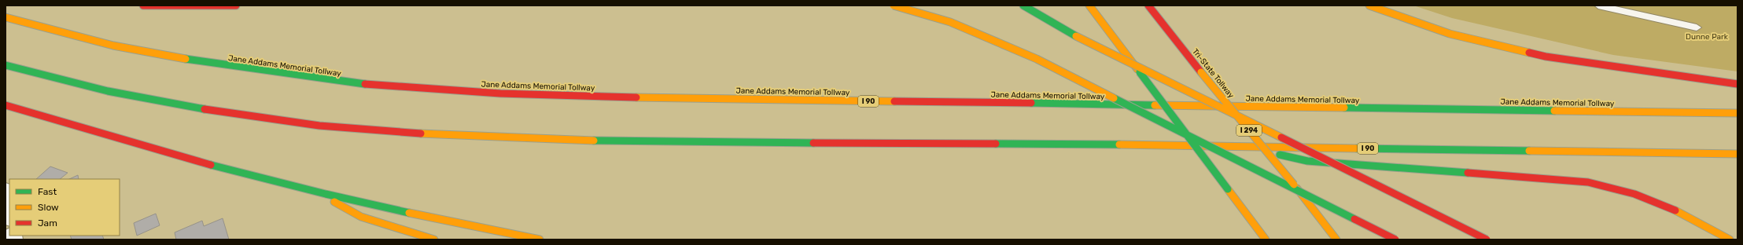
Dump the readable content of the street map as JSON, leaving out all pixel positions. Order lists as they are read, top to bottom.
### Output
{
  "streets": {
    "highway": [
      "Jane Addams Memorial Tollway",
      "Tri-State Tollway",
      "I 90",
      "I 294"
    ]
  },
  "parks": ["Dunne Park"],
  "legend": ["Fast", "Slow", "Jam"]
}
